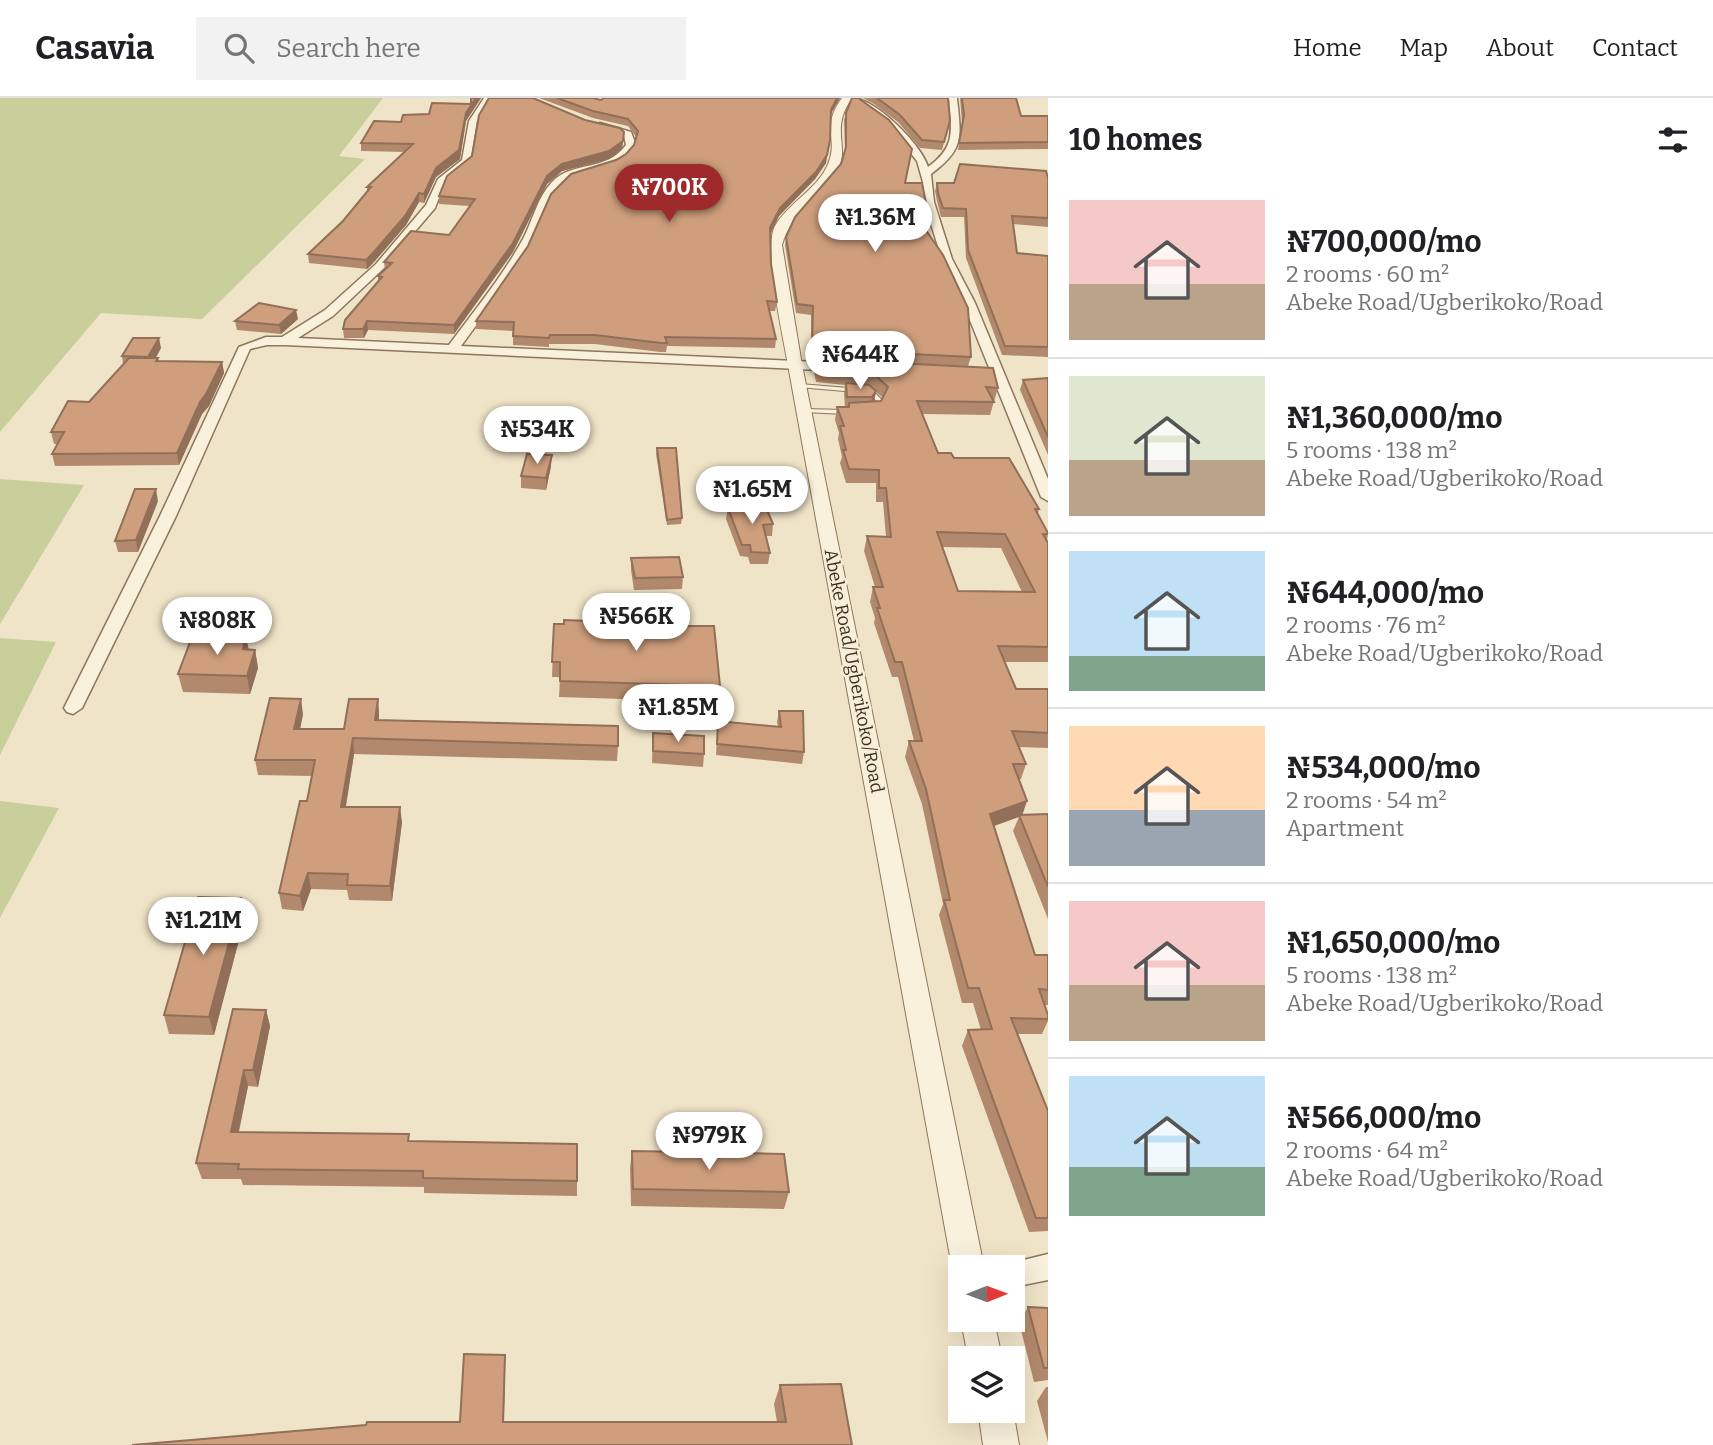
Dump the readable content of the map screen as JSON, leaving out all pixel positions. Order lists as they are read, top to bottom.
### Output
{
  "streets": {
    "street": ["Abeke Road/Ugberikoko/Road"]
  },
  "north": "right",
  "page": {
    "header": "Casavia",
    "search": "Search here",
    "nav": [
      "Home",
      "Map",
      "About",
      "Contact"
    ],
    "heading": "10 homes",
    "price": [
      "₦700K",
      "₦1.36M",
      "₦644K",
      "₦534K",
      "₦1.65M",
      "₦566K",
      "₦808K",
      "₦1.85M",
      "₦1.21M",
      "₦979K"
    ],
    "list": [
      {
        "name": "₦700,000/mo",
        "note": "2 rooms · 60 m² · Abeke Road/Ugberikoko/Road"
      },
      {
        "name": "₦1,360,000/mo",
        "note": "5 rooms · 138 m² · Abeke Road/Ugberikoko/Road"
      },
      {
        "name": "₦644,000/mo",
        "note": "2 rooms · 76 m² · Abeke Road/Ugberikoko/Road"
      },
      {
        "name": "₦534,000/mo",
        "note": "2 rooms · 54 m² · Apartment"
      },
      {
        "name": "₦1,650,000/mo",
        "note": "5 rooms · 138 m² · Abeke Road/Ugberikoko/Road"
      },
      {
        "name": "₦566,000/mo",
        "note": "2 rooms · 64 m² · Abeke Road/Ugberikoko/Road"
      }
    ]
  }
}
